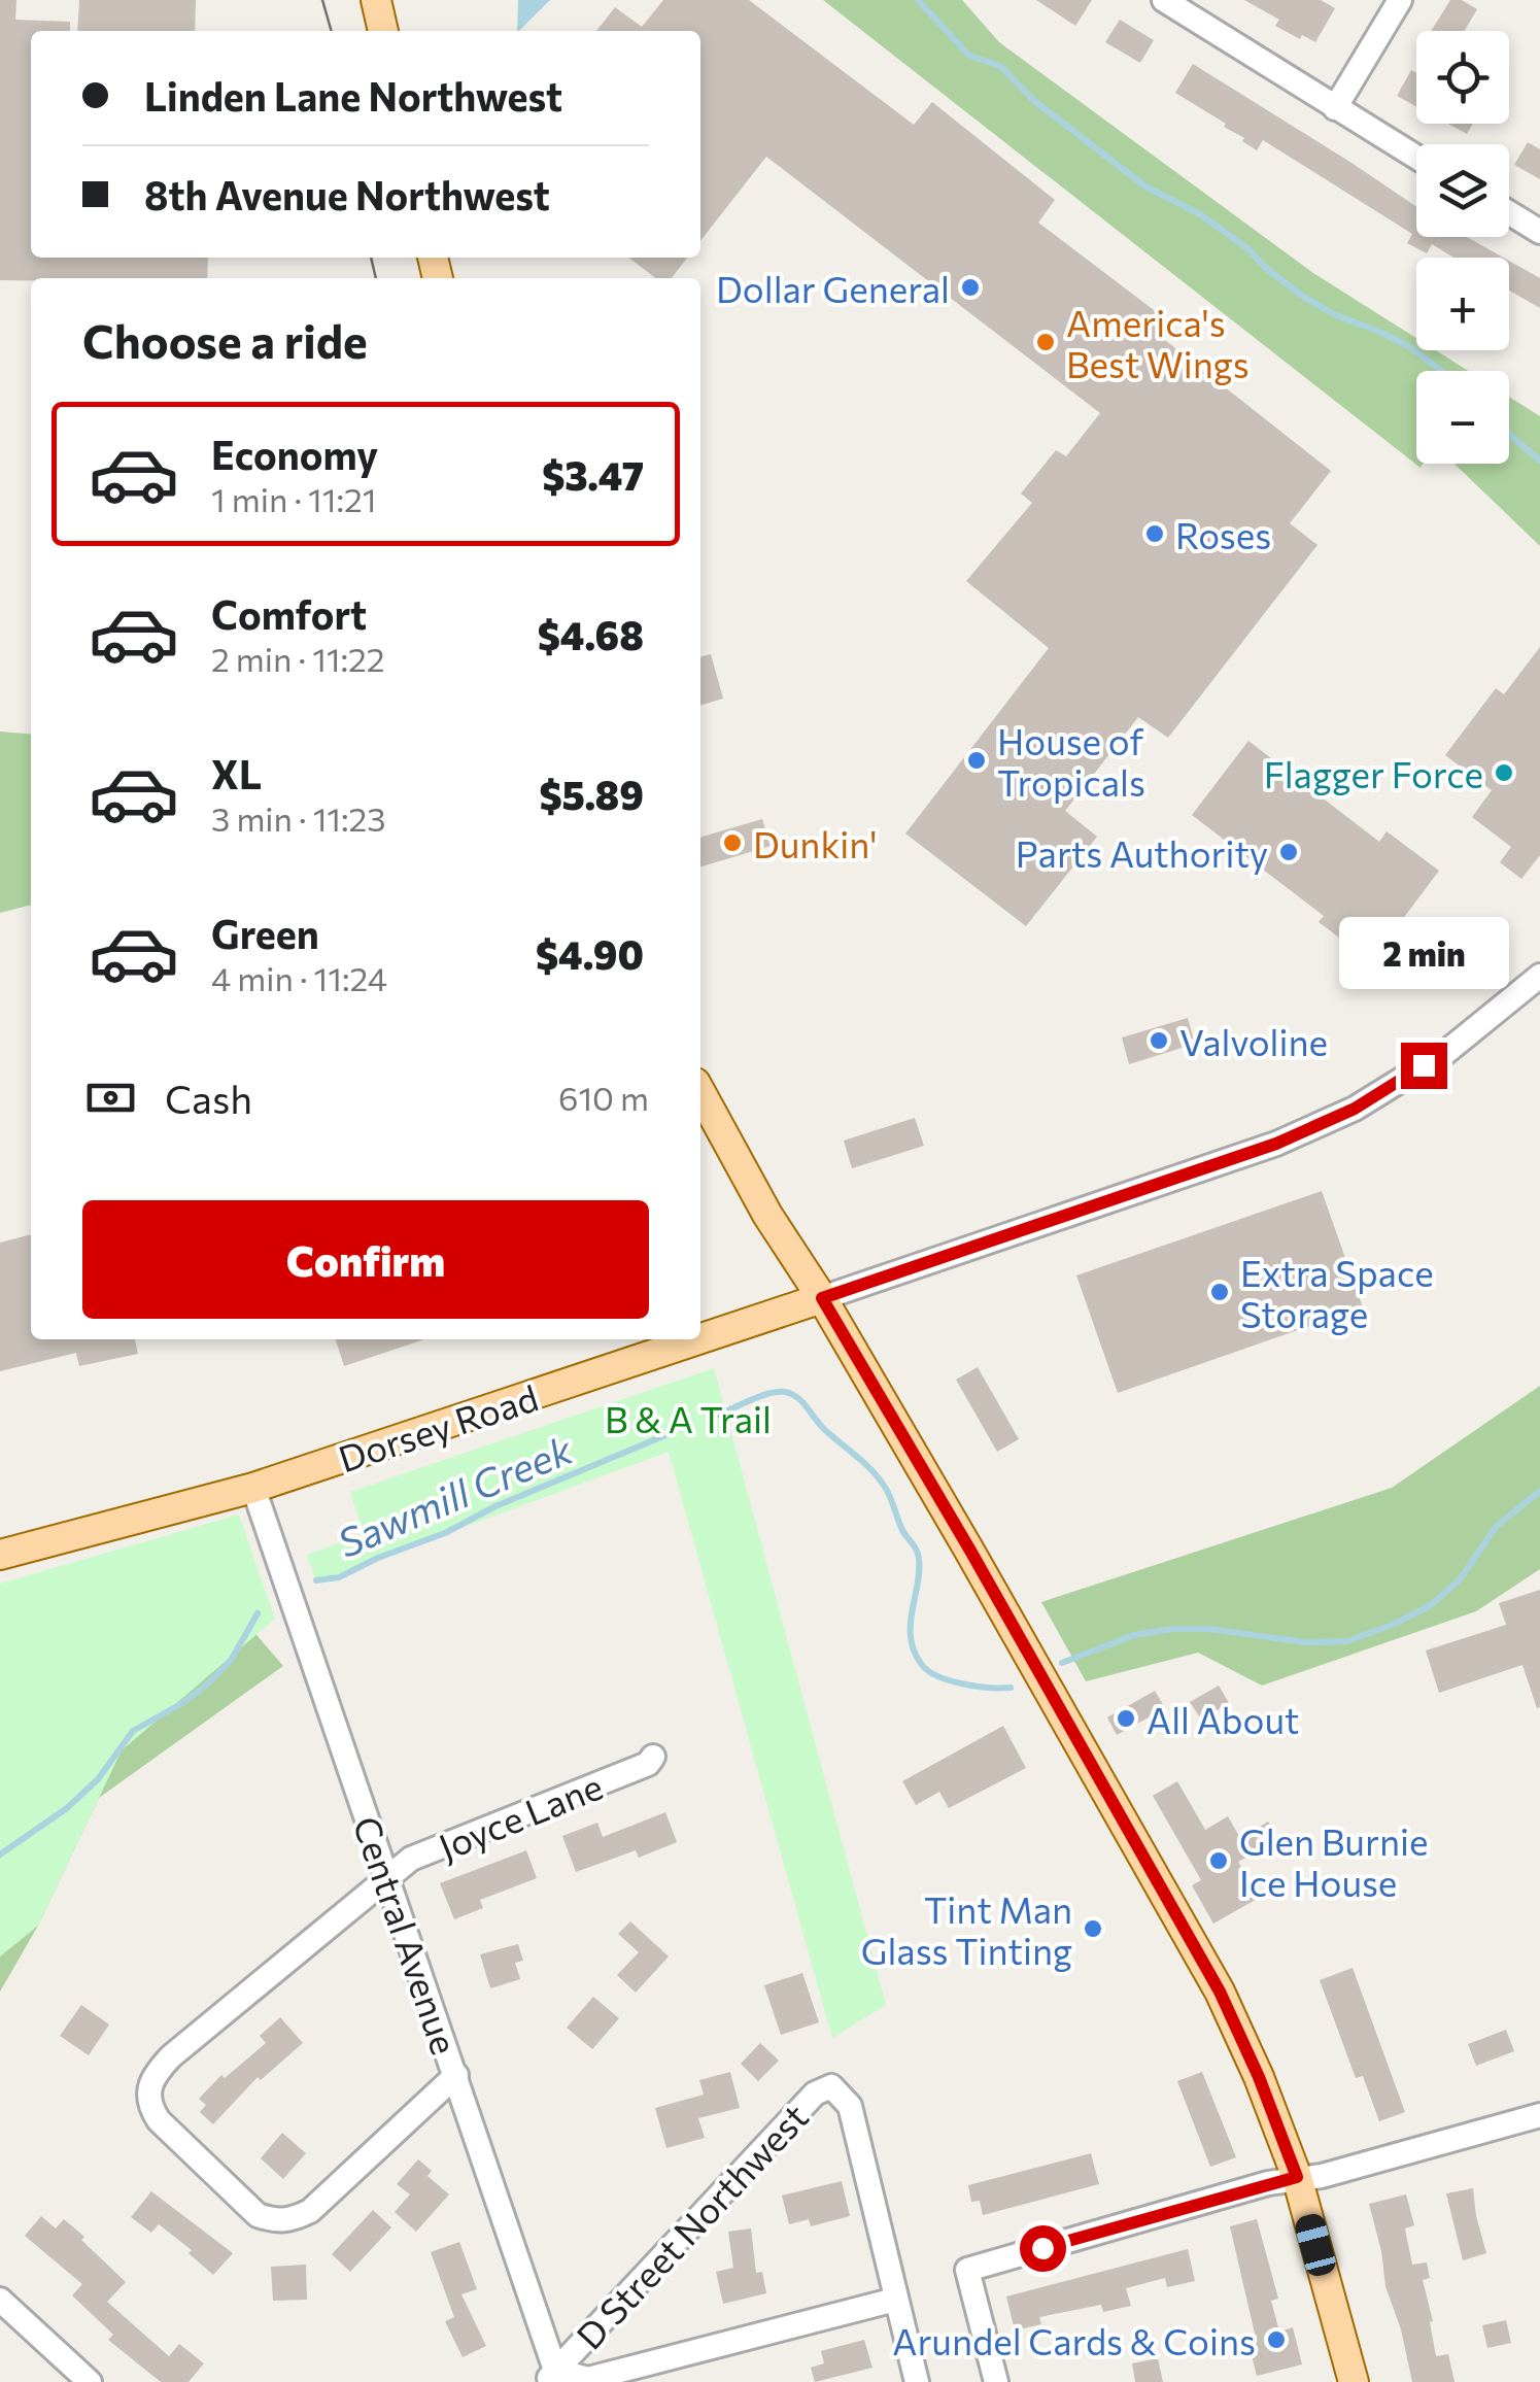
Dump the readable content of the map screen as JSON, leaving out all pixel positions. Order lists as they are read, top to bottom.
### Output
{
  "streets": {
    "main road": ["Dorsey Road"],
    "street": ["Joyce Lane", "Central Avenue", "D Street Northwest"]
  },
  "crossings": [
    ["Dorsey Road", "Central Avenue"],
    ["Joyce Lane", "Central Avenue"],
    ["Central Avenue", "D Street Northwest"]
  ],
  "water": ["Sawmill Creek"],
  "parks": ["B & A Trail"],
  "places": [
    "Dollar General",
    "America's Best Wings",
    "Roses",
    "House of Tropicals",
    "Flagger Force",
    "Dunkin'",
    "Parts Authority",
    "Valvoline",
    "Extra Space Storage",
    "All About",
    "Glen Burnie Ice House",
    "Tint Man Glass Tinting",
    "Arundel Cards & Coins"
  ],
  "page": {
    "map_buttons": ["+", "−"],
    "banner": ["Linden Lane Northwest", "8th Avenue Northwest"],
    "heading": "Choose a ride",
    "list": [
      {
        "name": "Economy",
        "note": "1 min · 11:21",
        "value": "$3.47"
      },
      {
        "name": "Comfort",
        "note": "2 min · 11:22",
        "value": "$4.68"
      },
      {
        "name": "XL",
        "note": "3 min · 11:23",
        "value": "$5.89"
      },
      {
        "name": "Green",
        "note": "4 min · 11:24",
        "value": "$4.90"
      }
    ],
    "bubble": "2 min",
    "pay": ["Cash", "610 m"],
    "buttons": "Confirm"
  }
}
